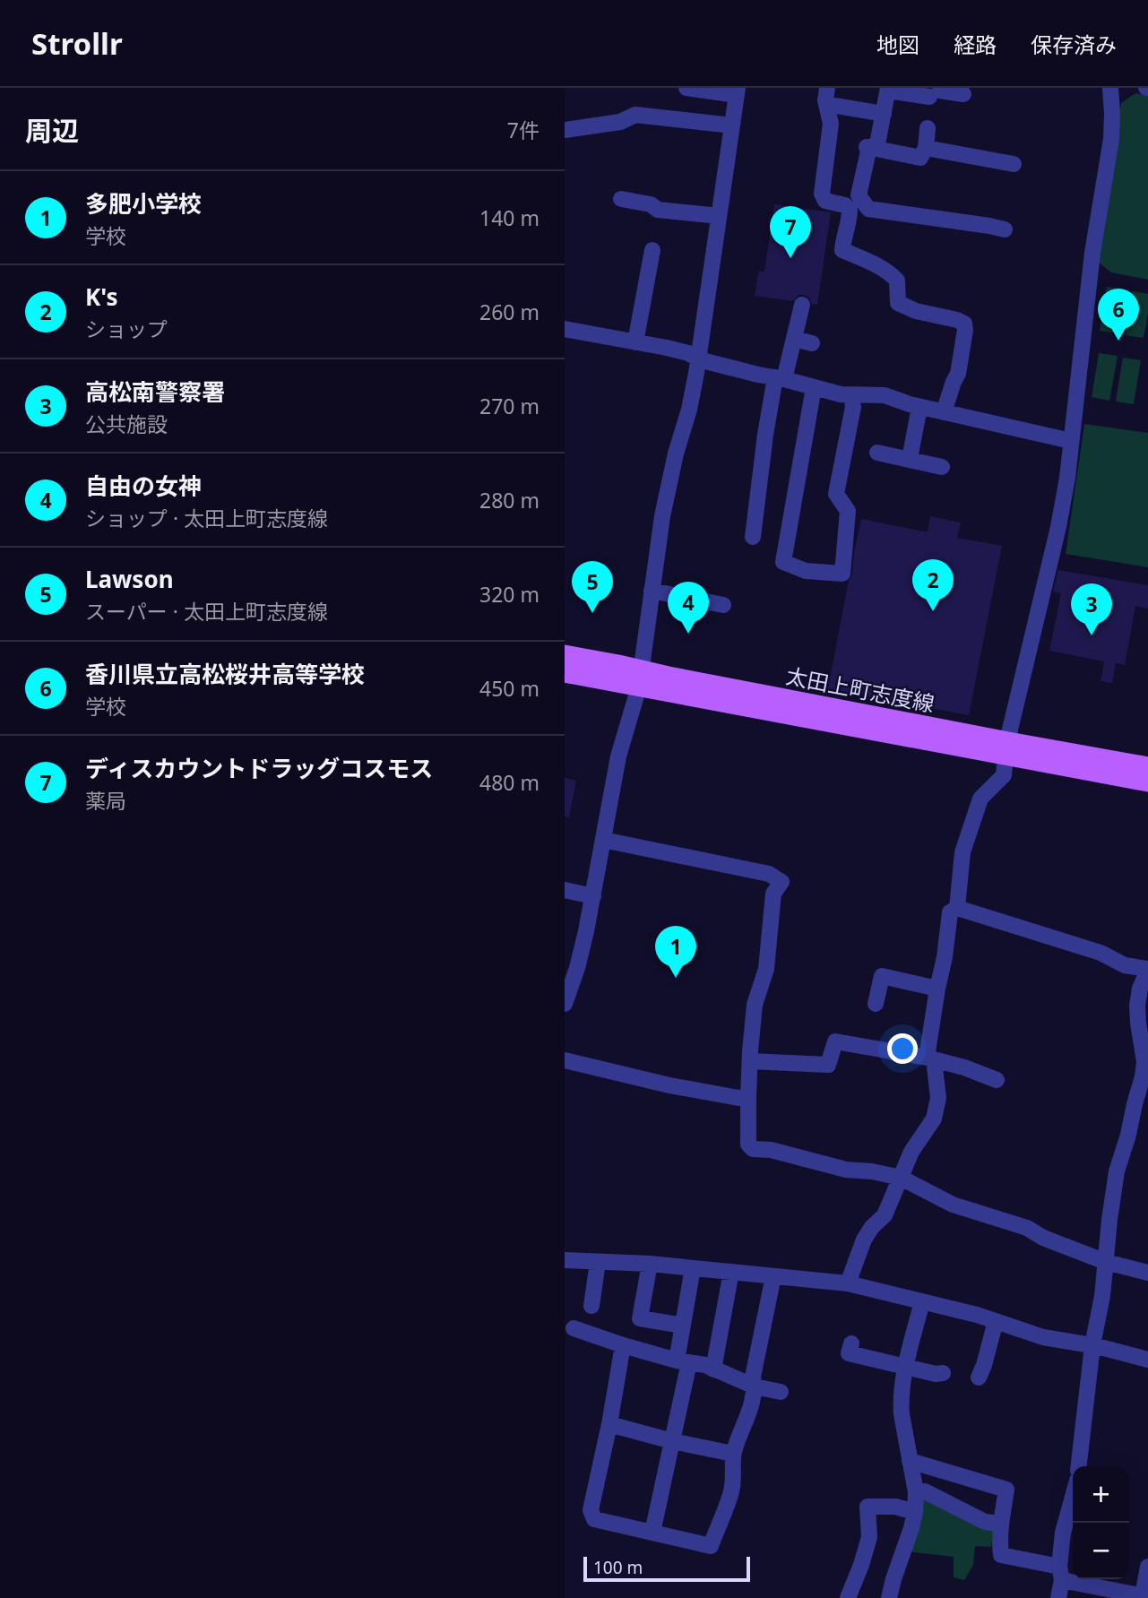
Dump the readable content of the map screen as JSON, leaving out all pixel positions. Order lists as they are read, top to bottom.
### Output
{
  "streets": {
    "main road": ["太田上町志度線"]
  },
  "scale_bar": "100 m",
  "page": {
    "header": "Strollr",
    "nav": ["地図", "経路", "保存済み"],
    "heading": ["周辺", "7件"],
    "list": [
      {
        "mark": "1",
        "name": "多肥小学校",
        "note": "学校",
        "value": "140 m"
      },
      {
        "mark": "2",
        "name": "K's",
        "note": "ショップ",
        "value": "260 m"
      },
      {
        "mark": "3",
        "name": "高松南警察署",
        "note": "公共施設",
        "value": "270 m"
      },
      {
        "mark": "4",
        "name": "自由の女神",
        "note": "ショップ · 太田上町志度線",
        "value": "280 m"
      },
      {
        "mark": "5",
        "name": "Lawson",
        "note": "スーパー · 太田上町志度線",
        "value": "320 m"
      },
      {
        "mark": "6",
        "name": "香川県立高松桜井高等学校",
        "note": "学校",
        "value": "450 m"
      },
      {
        "mark": "7",
        "name": "ディスカウントドラッグコスモス",
        "note": "薬局",
        "value": "480 m"
      }
    ],
    "pins": [
      "7",
      "6",
      "2",
      "5",
      "4",
      "3",
      "1"
    ],
    "map_buttons": ["+", "−"],
    "scale": "100 m"
  }
}
